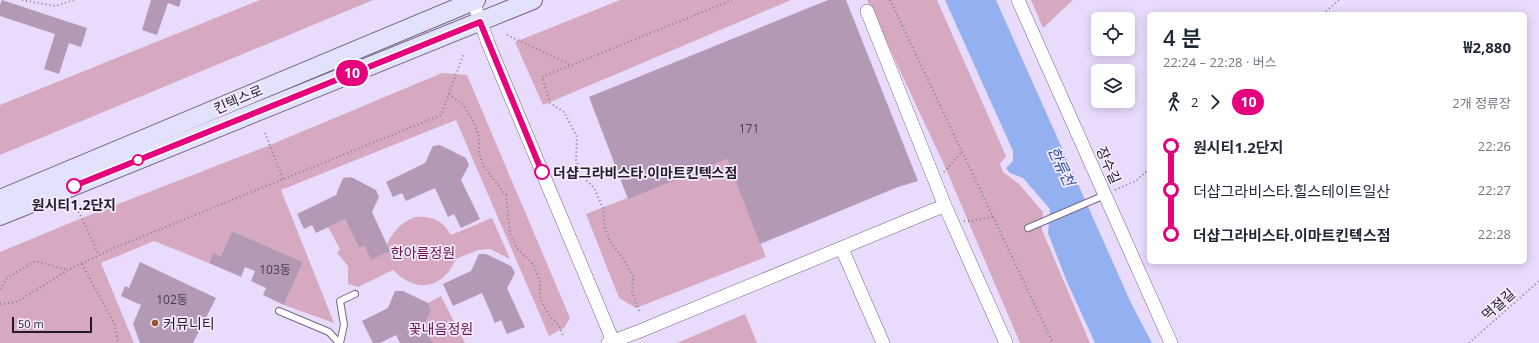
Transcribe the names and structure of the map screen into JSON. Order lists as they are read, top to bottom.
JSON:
{
  "streets": {
    "main road": ["킨텍스로"],
    "street": ["장수길"],
    "path": ["멱절길"]
  },
  "water": ["한류천"],
  "parks": ["한아름정원", "꽃내음정원"],
  "places": ["더샵그라비스타.이마트킨텍스점", "원시티1.2단지", "커뮤니티"],
  "lines": ["bus line 10"],
  "house_numbers": ["171", "103동", "102동"],
  "scale_bar": "50 m",
  "page": {
    "on_map": "10",
    "heading": ["4 분", "22:24 – 22:28 · 버스", "₩2,880"],
    "legs": ["2", "10", "2개 정류장"],
    "list": [
      {
        "name": "원시티1.2단지",
        "value": "22:26"
      },
      {
        "name": "더샵그라비스타.힐스테이트일산",
        "value": "22:27"
      },
      {
        "name": "더샵그라비스타.이마트킨텍스점",
        "value": "22:28"
      }
    ],
    "scale": "50 m"
  }
}
